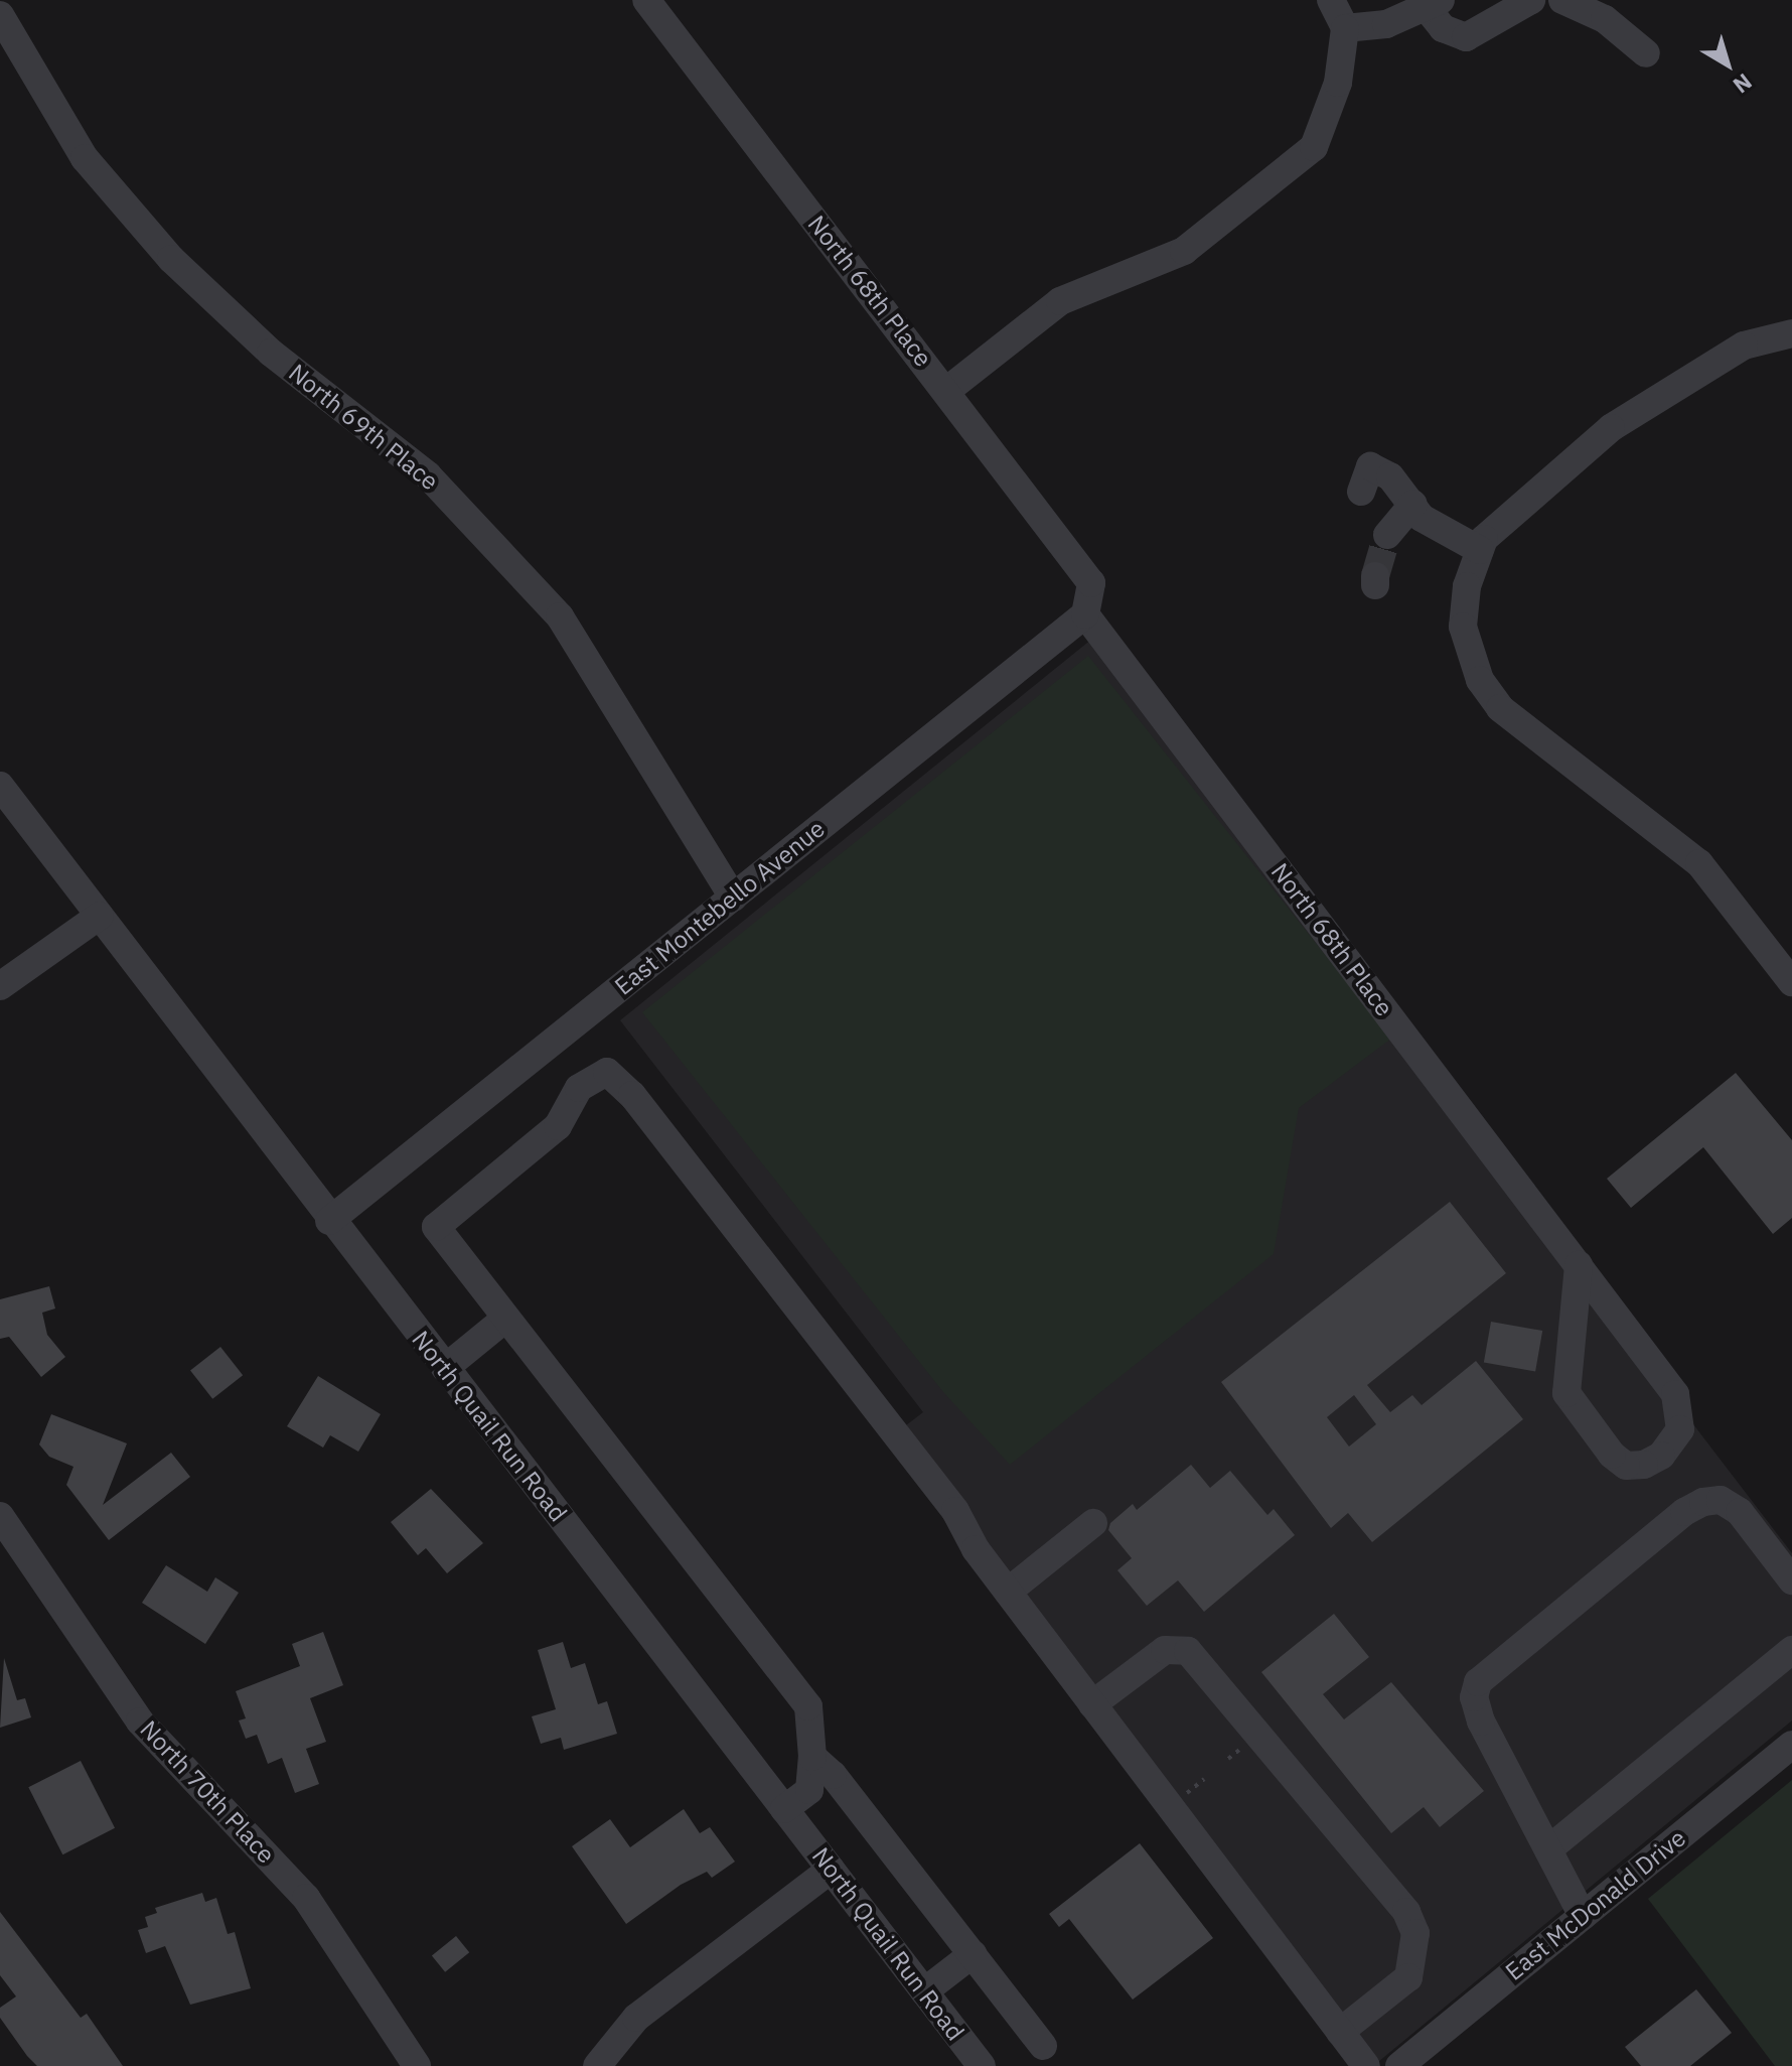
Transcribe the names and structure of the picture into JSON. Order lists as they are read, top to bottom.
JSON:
{
  "streets": {
    "street": [
      "North 68th Place",
      "North 69th Place",
      "East Montebello Avenue",
      "North Quail Run Road",
      "North 70th Place",
      "East McDonald Drive"
    ]
  },
  "crossings": [
    ["North 68th Place", "East Montebello Avenue"],
    ["North 69th Place", "East Montebello Avenue"],
    ["East Montebello Avenue", "North Quail Run Road"]
  ],
  "north": "bottom right"
}
